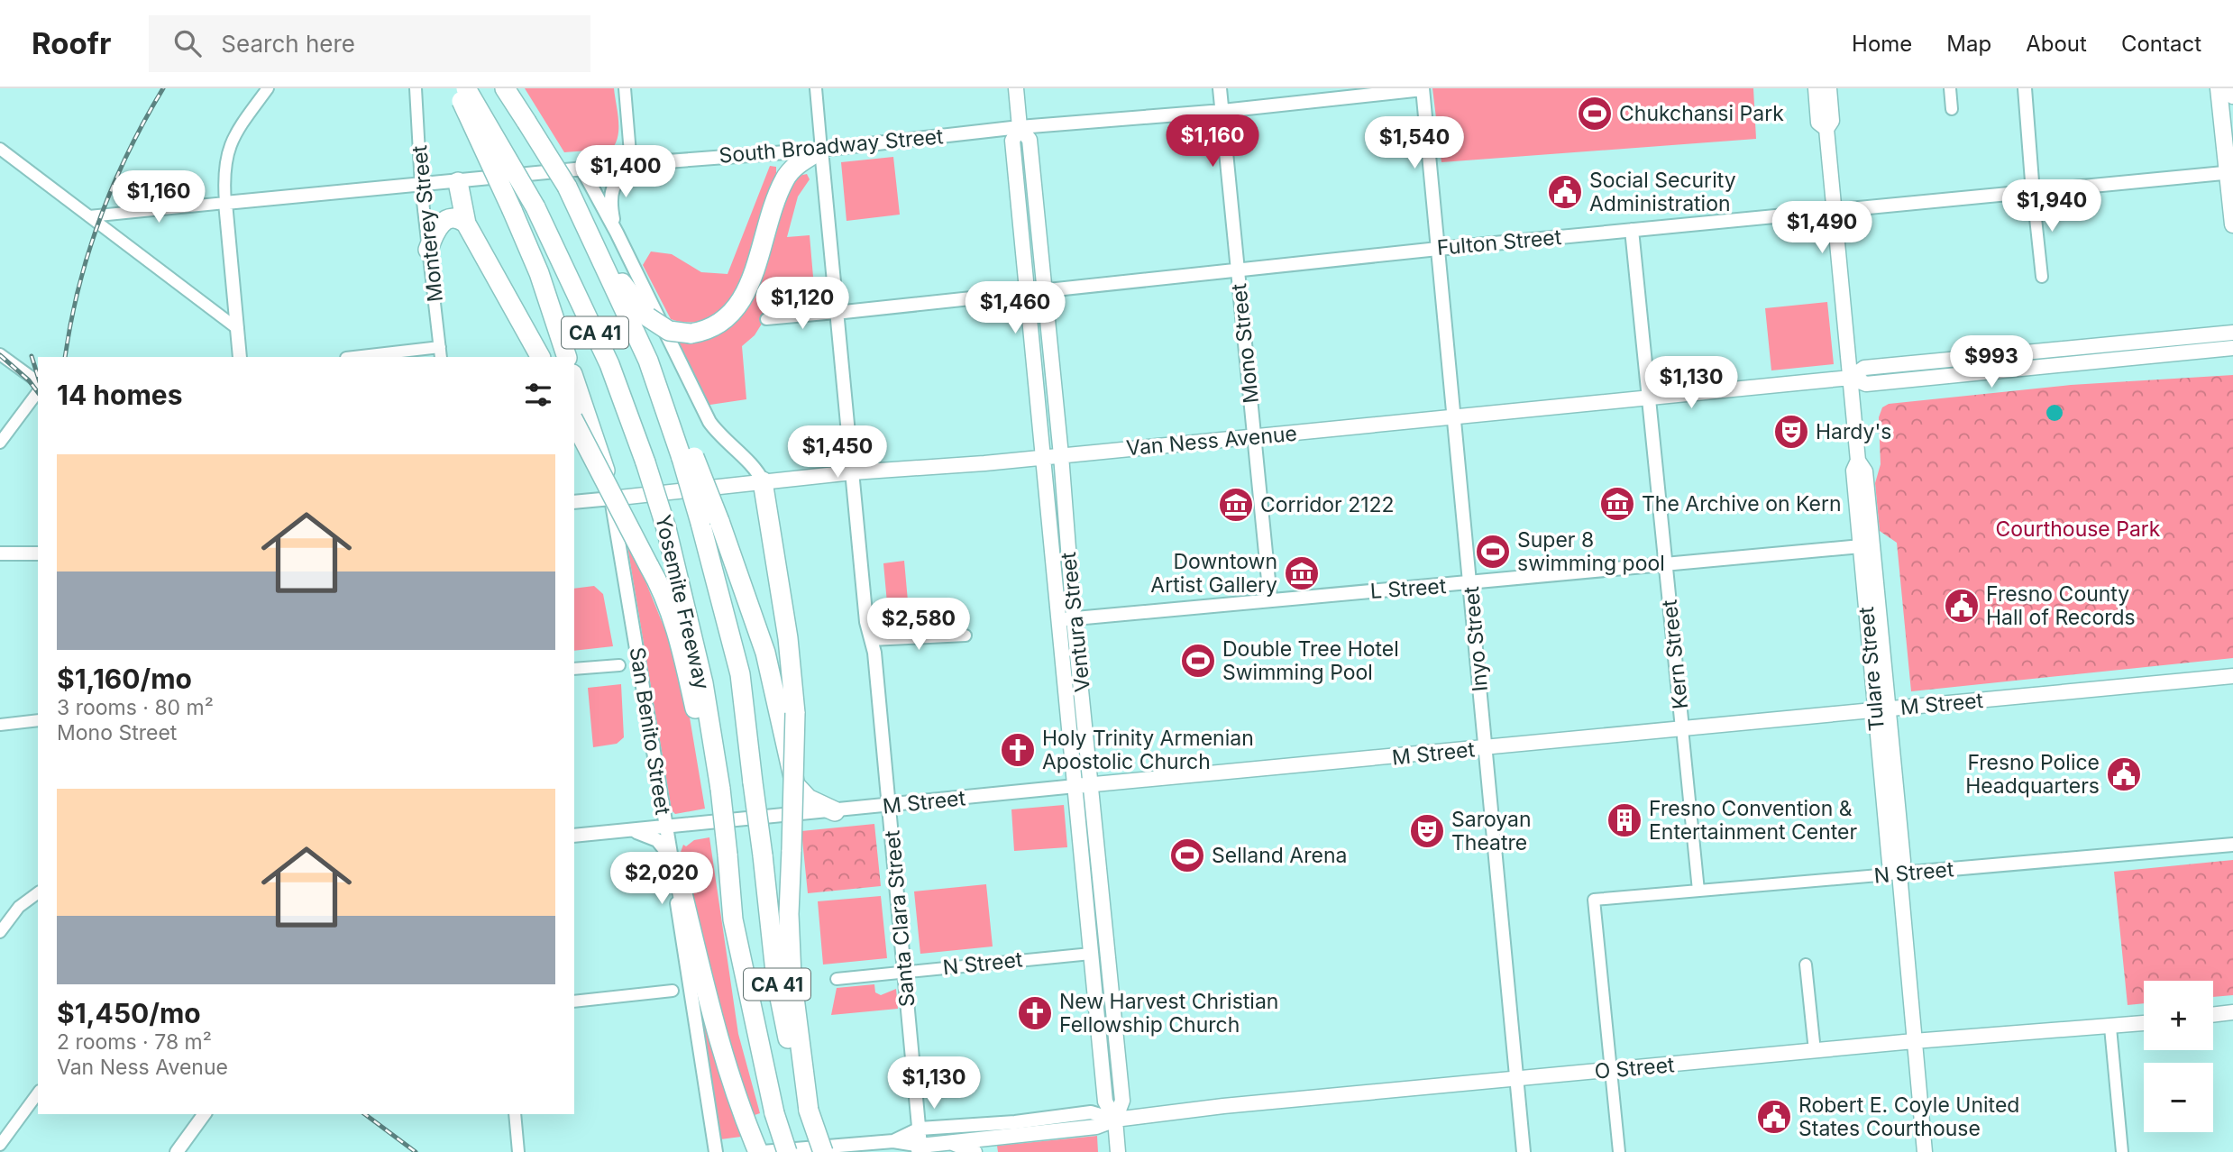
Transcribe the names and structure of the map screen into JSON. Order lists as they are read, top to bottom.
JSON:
{
  "streets": {
    "highway": ["CA 41", "Yosemite Freeway"],
    "main road": [
      "Van Ness Avenue",
      "Ventura Street",
      "Tulare Street",
      "M Street",
      "O Street"
    ],
    "street": [
      "South Broadway Street",
      "Monterey Street",
      "Fulton Street",
      "Mono Street",
      "L Street",
      "Inyo Street",
      "Kern Street",
      "San Benito Street",
      "N Street",
      "Santa Clara Street"
    ]
  },
  "crossings": [
    ["South Broadway Street", "Monterey Street"],
    ["South Broadway Street", "Mono Street"],
    ["South Broadway Street", "Ventura Street"],
    ["South Broadway Street", "Inyo Street"],
    ["South Broadway Street", "Santa Clara Street"],
    ["Fulton Street", "Mono Street"],
    ["Fulton Street", "Ventura Street"],
    ["Fulton Street", "Inyo Street"],
    ["Fulton Street", "Kern Street"],
    ["Fulton Street", "Tulare Street"],
    ["Fulton Street", "Santa Clara Street"],
    ["CA 41", "Yosemite Freeway"],
    ["Mono Street", "Van Ness Avenue"],
    ["Mono Street", "L Street"],
    ["Van Ness Avenue", "Ventura Street"],
    ["Van Ness Avenue", "Inyo Street"],
    ["Van Ness Avenue", "Kern Street"],
    ["Van Ness Avenue", "Tulare Street"],
    ["Van Ness Avenue", "San Benito Street"],
    ["Van Ness Avenue", "Santa Clara Street"],
    ["L Street", "Ventura Street"],
    ["L Street", "Inyo Street"],
    ["L Street", "Kern Street"],
    ["L Street", "Tulare Street"],
    ["Ventura Street", "M Street"],
    ["Ventura Street", "N Street"],
    ["Ventura Street", "O Street"],
    ["Inyo Street", "M Street"],
    ["Inyo Street", "O Street"],
    ["Kern Street", "M Street"],
    ["Kern Street", "N Street"],
    ["Tulare Street", "M Street"],
    ["Tulare Street", "N Street"],
    ["Tulare Street", "O Street"],
    ["M Street", "San Benito Street"],
    ["M Street", "Santa Clara Street"],
    ["N Street", "Santa Clara Street"],
    ["N Street", "O Street"],
    ["Santa Clara Street", "O Street"]
  ],
  "parks": ["Courthouse Park"],
  "places": {
    "sports": [
      "Chukchansi Park",
      "Super 8 swimming pool",
      "Double Tree Hotel Swimming Pool",
      "Selland Arena"
    ],
    "public building": [
      "Social Security Administration",
      "Fresno County Hall of Records",
      "Fresno Police Headquarters",
      "Robert E. Coyle United States Courthouse"
    ],
    "theatre": ["Hardy's", "Saroyan Theatre"],
    "museum": ["The Archive on Kern", "Corridor 2122", "Downtown Artist Gallery"],
    "church": ["Holy Trinity Armenian Apostolic Church", "New Harvest Christian Fellowship Church"],
    "building": ["Fresno Convention & Entertainment Center"]
  },
  "page": {
    "header": "Roofr",
    "search": "Search here",
    "nav": [
      "Home",
      "Map",
      "About",
      "Contact"
    ],
    "price": [
      "$1,160",
      "$1,540",
      "$1,400",
      "$1,160",
      "$1,940",
      "$1,490",
      "$1,120",
      "$1,460",
      "$993",
      "$1,130",
      "$1,450",
      "$2,580",
      "$2,020",
      "$1,130"
    ],
    "heading": "14 homes",
    "list": [
      {
        "name": "$1,160/mo",
        "note": "3 rooms · 80 m² · Mono Street"
      },
      {
        "name": "$1,450/mo",
        "note": "2 rooms · 78 m² · Van Ness Avenue"
      }
    ],
    "map_buttons": ["+", "−"]
  }
}
